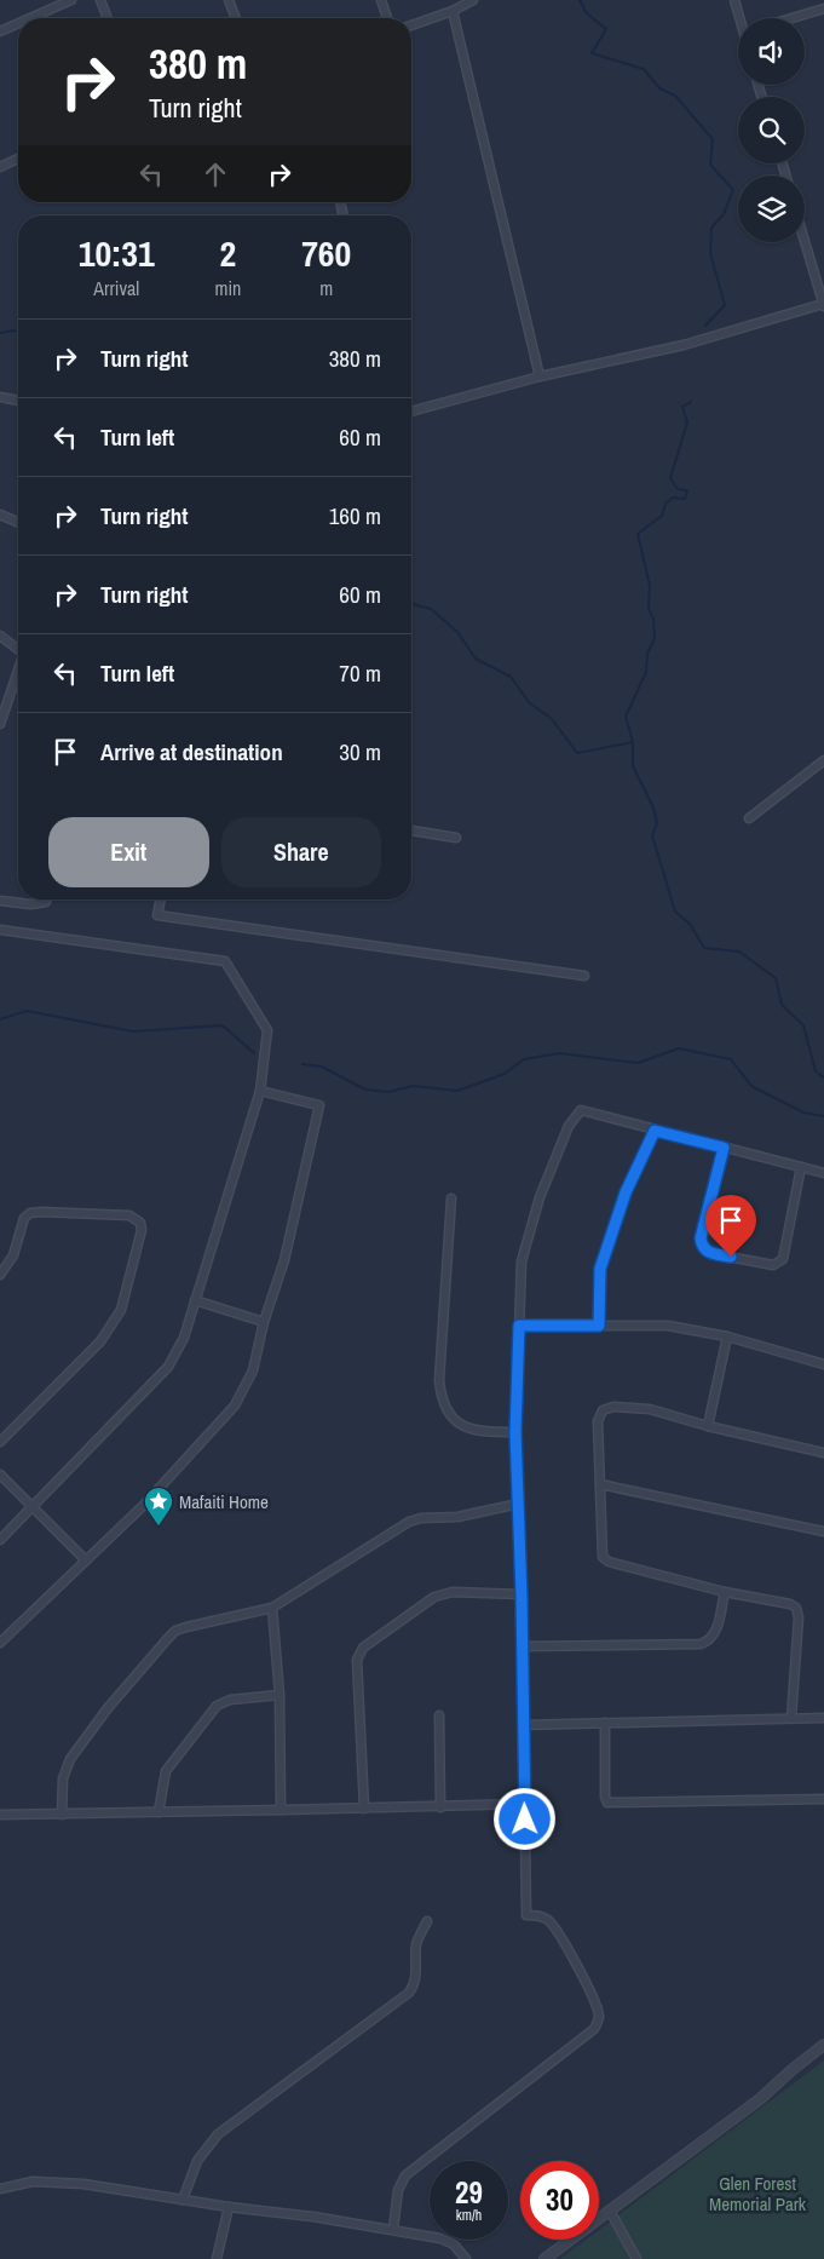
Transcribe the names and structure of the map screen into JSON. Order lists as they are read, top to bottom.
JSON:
{
  "parks": ["Glen Forest Memorial Park"],
  "places": {
    "place": ["Mafaiti Home"]
  },
  "page": {
    "turn": ["380 m", "Turn right"],
    "eta": [
      "10:31",
      "Arrival",
      "2",
      "min",
      "760",
      "m"
    ],
    "list": [
      {
        "name": "Turn right",
        "value": "380 m"
      },
      {
        "name": "Turn left",
        "value": "60 m"
      },
      {
        "name": "Turn right",
        "value": "160 m"
      },
      {
        "name": "Turn right",
        "value": "60 m"
      },
      {
        "name": "Turn left",
        "value": "70 m"
      },
      {
        "name": "Arrive at destination",
        "value": "30 m"
      }
    ],
    "buttons": ["Exit", "Share"],
    "speed": "29 km/h",
    "limit": "30"
  }
}
